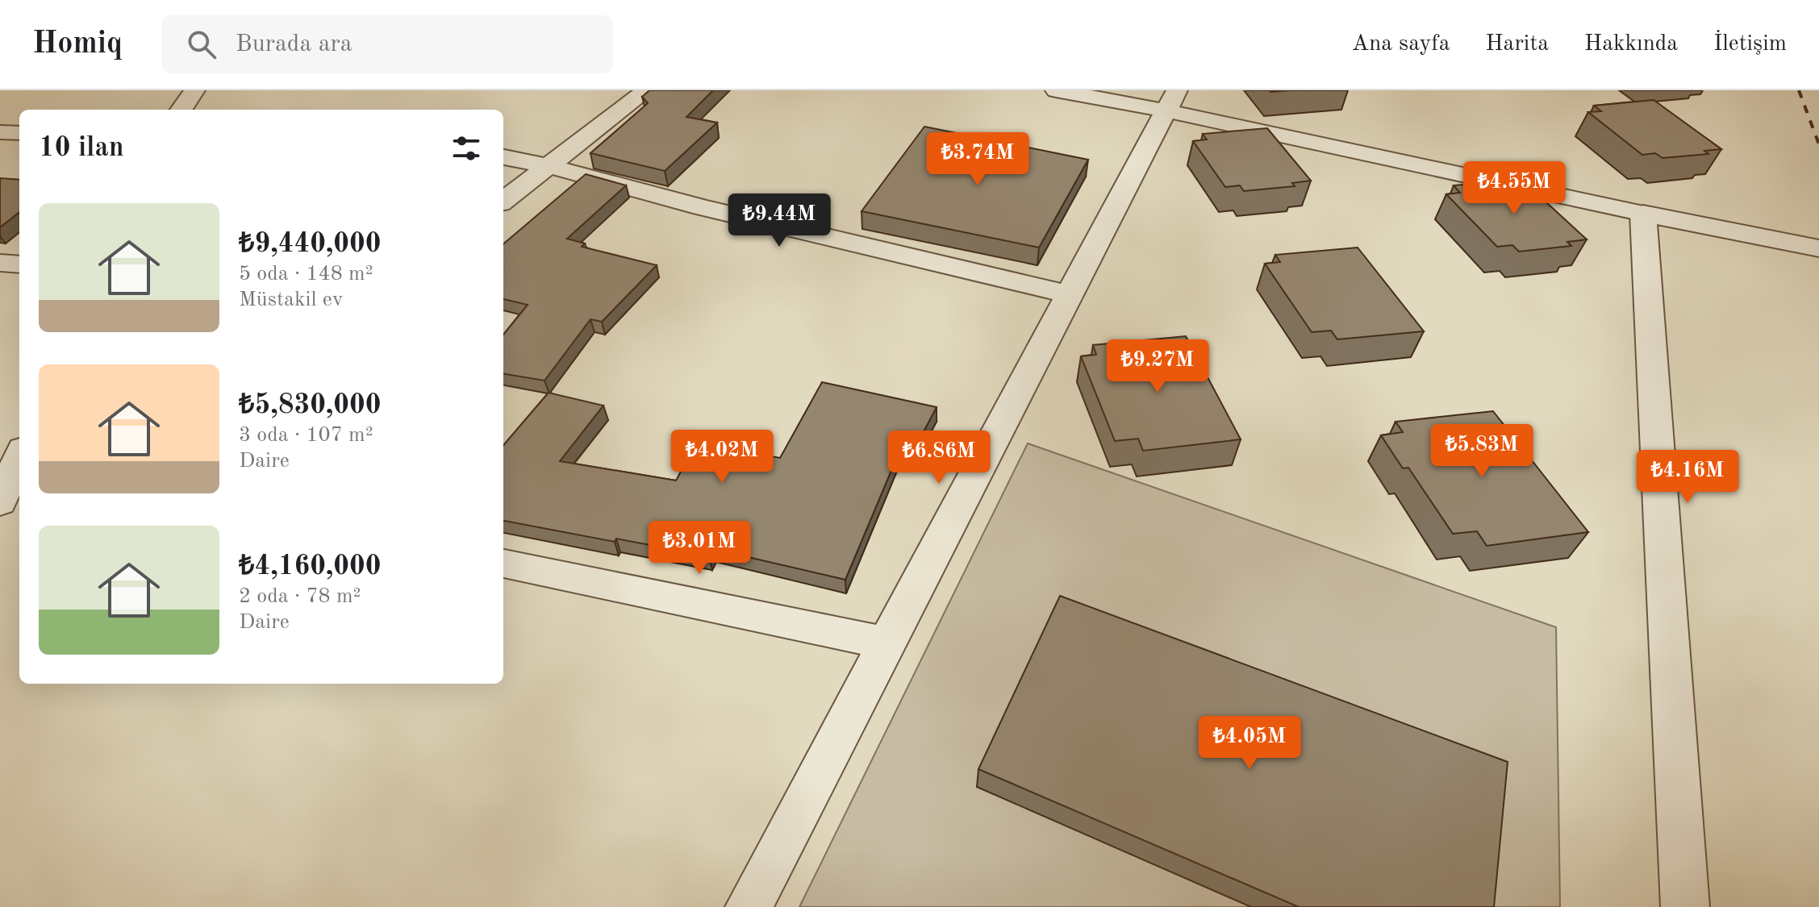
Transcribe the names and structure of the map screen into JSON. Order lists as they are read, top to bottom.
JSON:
{
  "page": {
    "header": "Homiq",
    "search": "Burada ara",
    "nav": [
      "Ana sayfa",
      "Harita",
      "Hakkında",
      "İletişim"
    ],
    "heading": "10 ilan",
    "price": [
      "₺3.74M",
      "₺4.55M",
      "₺9.44M",
      "₺9.27M",
      "₺5.83M",
      "₺4.02M",
      "₺6.86M",
      "₺4.16M",
      "₺3.01M",
      "₺4.05M"
    ],
    "list": [
      {
        "name": "₺9,440,000",
        "note": "5 oda · 148 m² · Müstakil ev"
      },
      {
        "name": "₺5,830,000",
        "note": "3 oda · 107 m² · Daire"
      },
      {
        "name": "₺4,160,000",
        "note": "2 oda · 78 m² · Daire"
      }
    ]
  }
}
